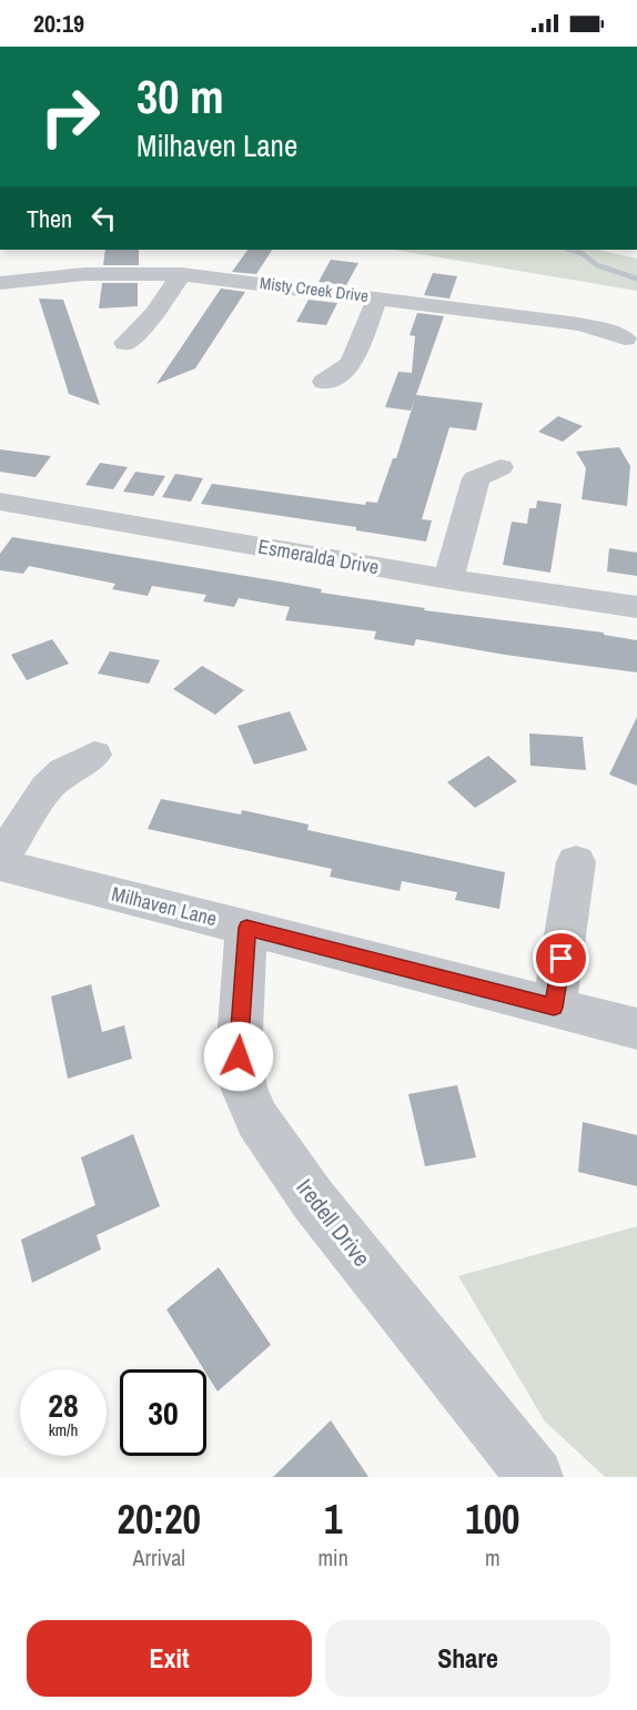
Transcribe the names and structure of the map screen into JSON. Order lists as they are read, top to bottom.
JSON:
{
  "streets": {
    "street": [
      "Misty Creek Drive",
      "Esmeralda Drive",
      "Milhaven Lane",
      "Iredell Drive"
    ]
  },
  "crossings": [
    ["Milhaven Lane", "Iredell Drive"]
  ],
  "page": {
    "status": "20:19",
    "turn": ["30 m", "Milhaven Lane"],
    "then": "Then",
    "speed": "28 km/h",
    "limit": "30",
    "eta": [
      "20:20",
      "Arrival",
      "1",
      "min",
      "100",
      "m"
    ],
    "buttons": ["Exit", "Share"]
  }
}
